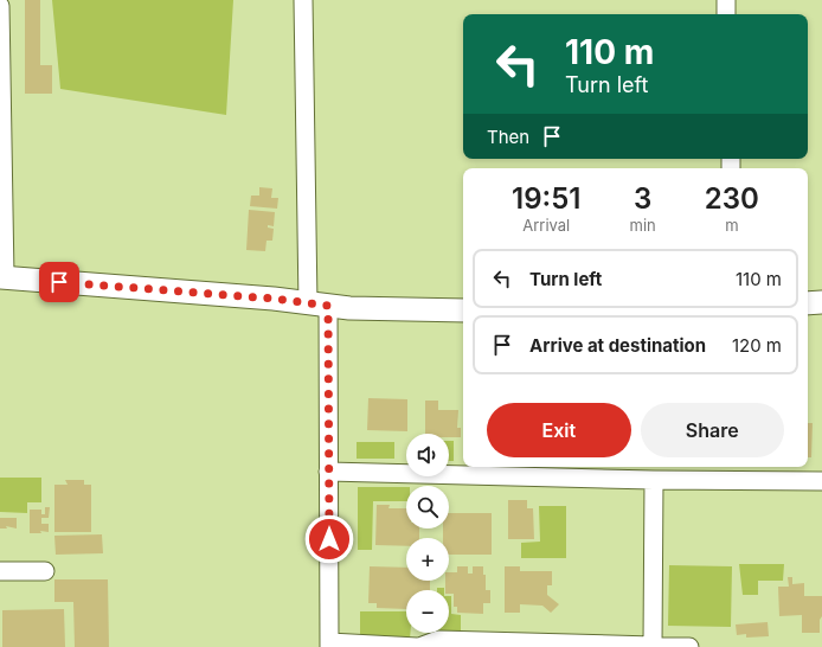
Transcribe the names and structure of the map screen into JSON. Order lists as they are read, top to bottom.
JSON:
{
  "page": {
    "turn": ["110 m", "Turn left"],
    "then": "Then",
    "eta": [
      "19:51",
      "Arrival",
      "3",
      "min",
      "230",
      "m"
    ],
    "list": [
      {
        "name": "Turn left",
        "value": "110 m"
      },
      {
        "name": "Arrive at destination",
        "value": "120 m"
      }
    ],
    "buttons": ["Exit", "Share"],
    "map_buttons": ["+", "−"]
  }
}
